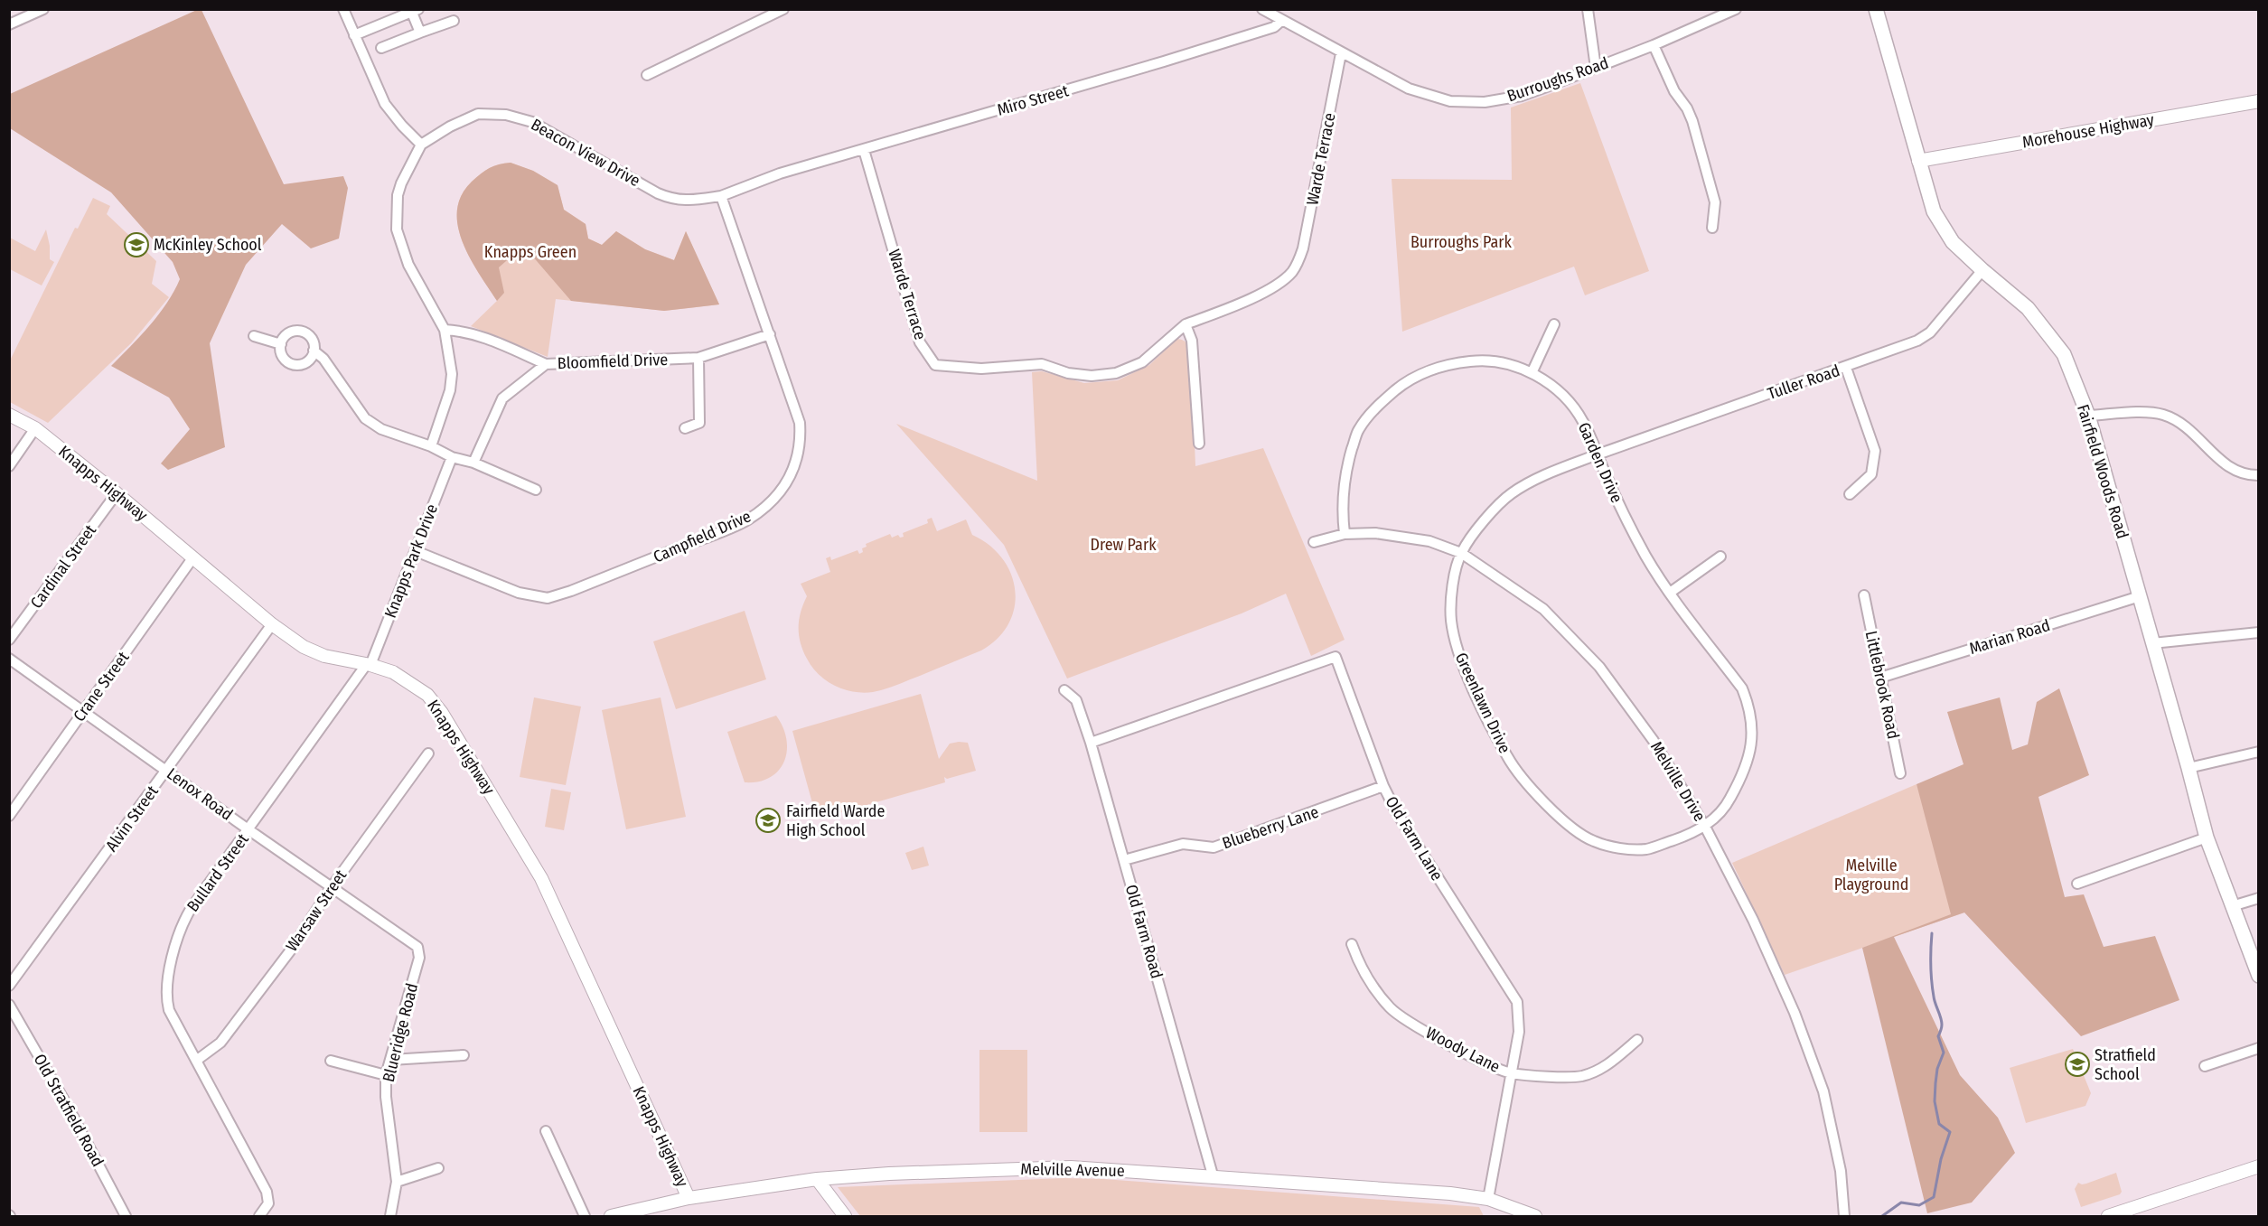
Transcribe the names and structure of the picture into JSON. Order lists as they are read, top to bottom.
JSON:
{
  "streets": {
    "main road": ["Fairfield Woods Road"],
    "street": [
      "Burroughs Road",
      "Miro Street",
      "Morehouse Highway",
      "Beacon View Drive",
      "Warde Terrace",
      "Bloomfield Drive",
      "Tuller Road",
      "Garden Drive",
      "Knapps Highway",
      "Campfield Drive",
      "Knapps Park Drive",
      "Cardinal Street",
      "Marian Road",
      "Littlebrook Road",
      "Crane Street",
      "Greenlawn Drive",
      "Melville Drive",
      "Lenox Road",
      "Alvin Street",
      "Blueberry Lane",
      "Old Farm Lane",
      "Bullard Street",
      "Warsaw Street",
      "Old Farm Road",
      "Blueridge Road",
      "Woody Lane",
      "Old Stratfield Road",
      "Melville Avenue"
    ]
  },
  "crossings": [
    ["Burroughs Road", "Miro Street"],
    ["Burroughs Road", "Warde Terrace"],
    ["Miro Street", "Beacon View Drive"],
    ["Miro Street", "Warde Terrace"],
    ["Morehouse Highway", "Fairfield Woods Road"],
    ["Beacon View Drive", "Campfield Drive"],
    ["Bloomfield Drive", "Campfield Drive"],
    ["Tuller Road", "Garden Drive"],
    ["Tuller Road", "Fairfield Woods Road"],
    ["Tuller Road", "Greenlawn Drive"],
    ["Garden Drive", "Greenlawn Drive"],
    ["Garden Drive", "Melville Drive"],
    ["Fairfield Woods Road", "Marian Road"],
    ["Knapps Highway", "Knapps Park Drive"],
    ["Knapps Highway", "Cardinal Street"],
    ["Knapps Highway", "Crane Street"],
    ["Knapps Highway", "Alvin Street"],
    ["Knapps Highway", "Bullard Street"],
    ["Knapps Highway", "Melville Avenue"],
    ["Campfield Drive", "Knapps Park Drive"],
    ["Knapps Park Drive", "Bullard Street"],
    ["Marian Road", "Littlebrook Road"],
    ["Crane Street", "Lenox Road"],
    ["Greenlawn Drive", "Melville Drive"],
    ["Lenox Road", "Alvin Street"],
    ["Lenox Road", "Bullard Street"],
    ["Lenox Road", "Warsaw Street"],
    ["Lenox Road", "Blueridge Road"],
    ["Blueberry Lane", "Old Farm Lane"],
    ["Blueberry Lane", "Old Farm Road"],
    ["Old Farm Lane", "Old Farm Road"],
    ["Old Farm Lane", "Woody Lane"],
    ["Old Farm Lane", "Melville Avenue"],
    ["Bullard Street", "Warsaw Street"],
    ["Old Farm Road", "Melville Avenue"]
  ],
  "parks": [
    "Burroughs Park",
    "Knapps Green",
    "Drew Park",
    "Melville Playground"
  ],
  "places": {
    "school or university": ["McKinley School", "Fairfield Warde High School", "Stratfield School"]
  }
}
